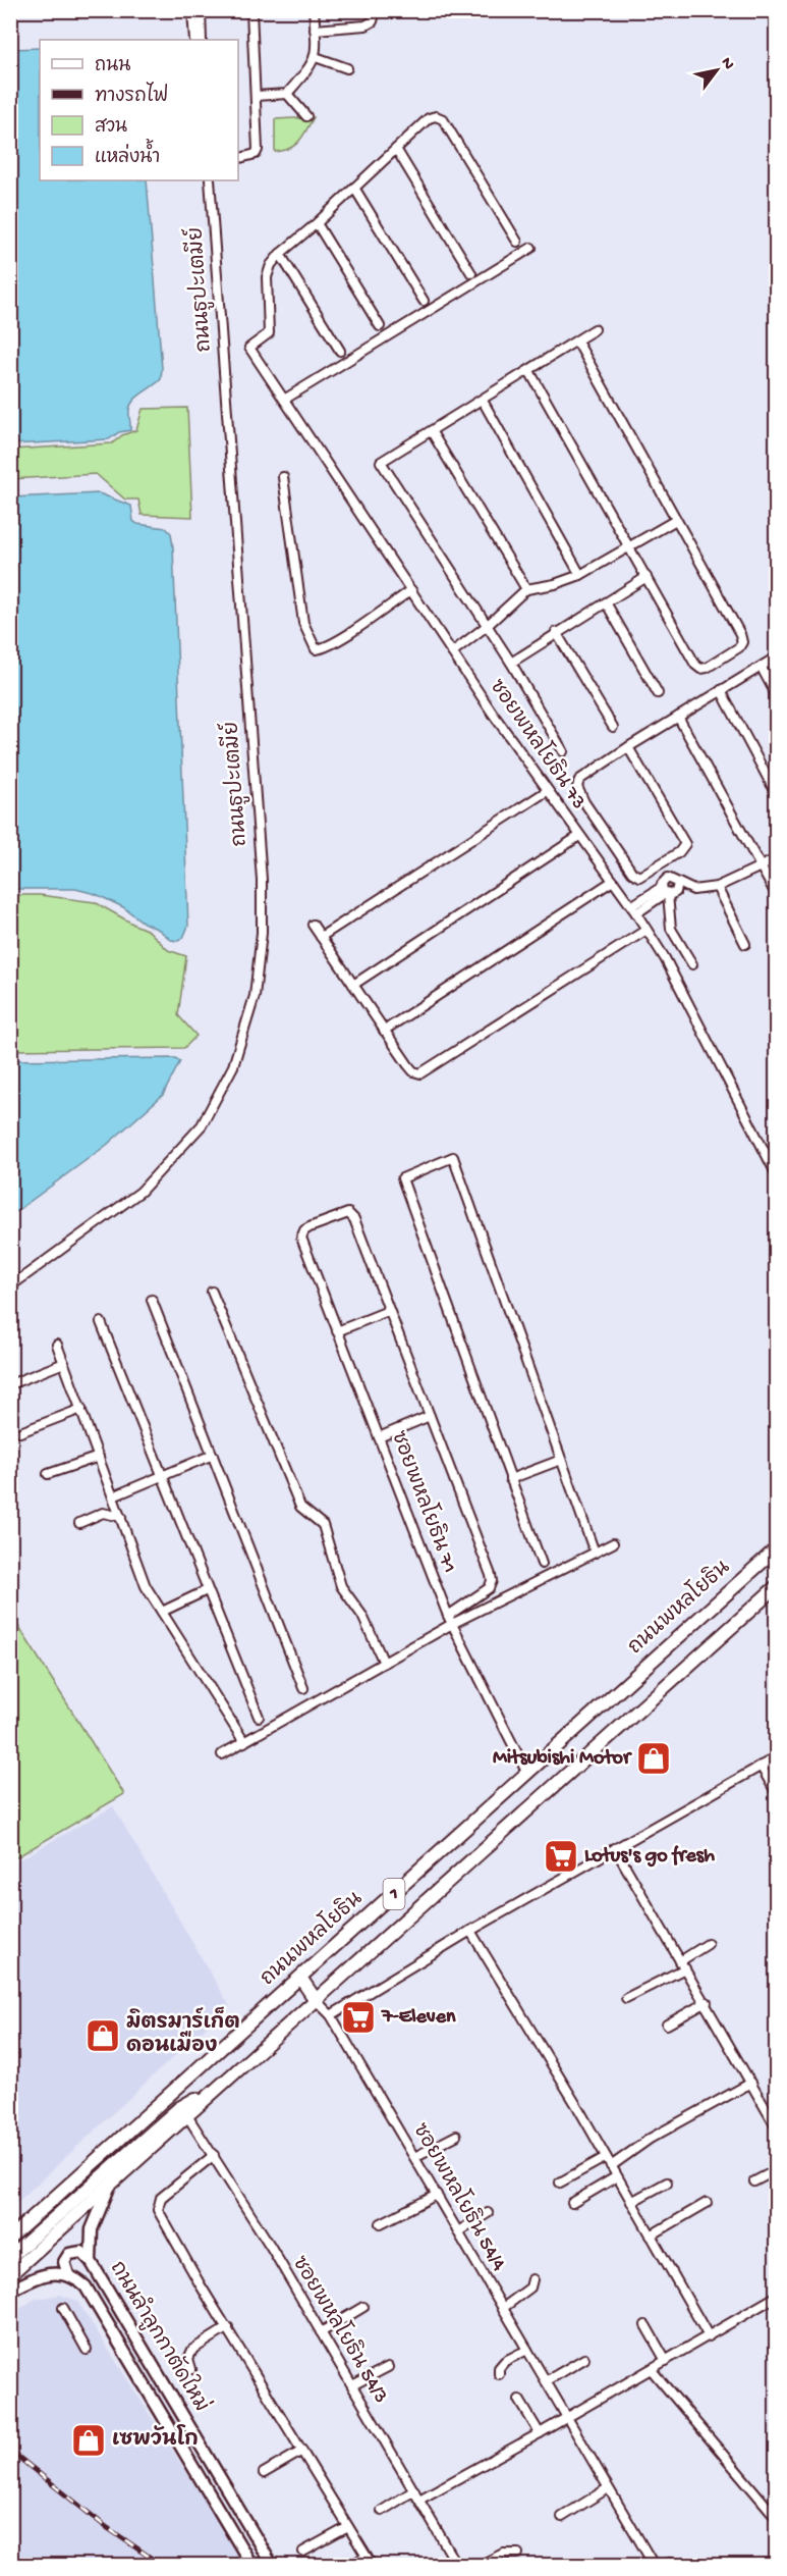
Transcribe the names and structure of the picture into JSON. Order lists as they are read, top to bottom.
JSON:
{
  "streets": {
    "main road": ["ถนนพหลโยธิน", "1", "ถนนลำลูกกาตัดใหม่"],
    "street": [
      "ถนนธูปะเตมีย์",
      "ซอยพหลโยธิน 73",
      "ซอยพหลโยธิน 71",
      "ซอยพหลโยธิน 54/4",
      "ซอยพหลโยธิน 54/3"
    ]
  },
  "crossings": [
    ["ซอยพหลโยธิน 71", "ถนนพหลโยธิน"],
    ["1", "ซอยพหลโยธิน 54/4"],
    ["1", "ซอยพหลโยธิน 54/3"],
    ["1", "ถนนลำลูกกาตัดใหม่"]
  ],
  "places": {
    "shop": ["Mitsubishi Motor", "มิตรมาร์เก็ต ดอนเมือง", "เซพวันโก"],
    "supermarket": ["Lotus's go fresh", "7-Eleven"]
  },
  "legend": [
    "ถนน",
    "ทางรถไฟ",
    "สวน",
    "แหล่งน้ำ"
  ],
  "north": "top right"
}
